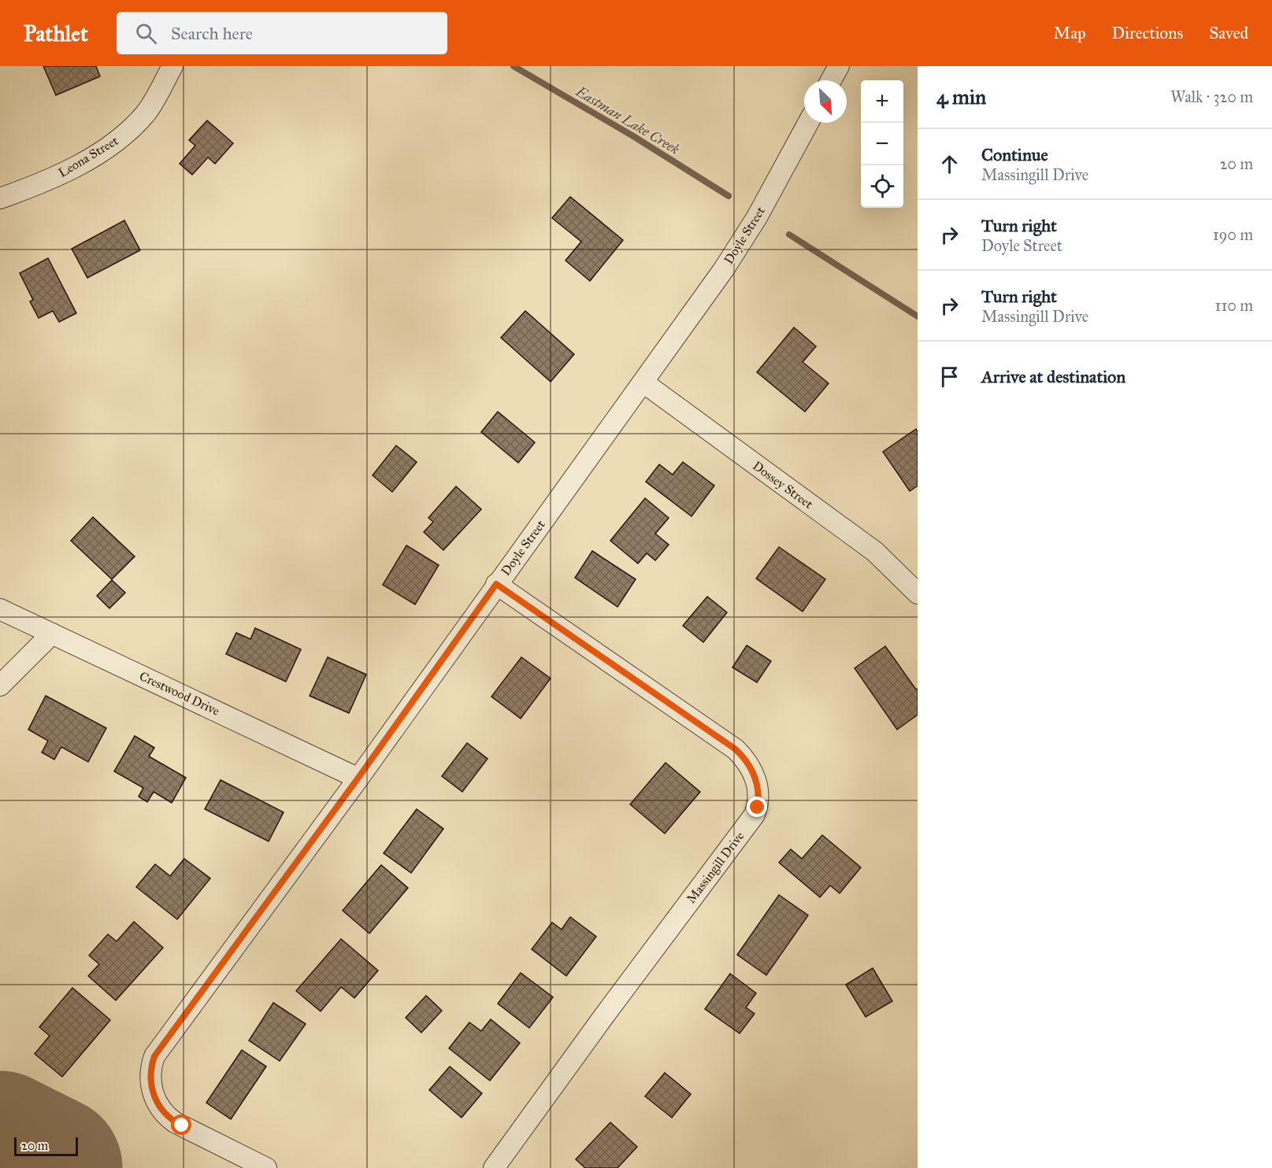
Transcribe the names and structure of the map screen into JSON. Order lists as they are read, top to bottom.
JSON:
{
  "streets": {
    "street": [
      "Leona Street",
      "Doyle Street",
      "Dossey Street",
      "Crestwood Drive",
      "Massingill Drive"
    ]
  },
  "crossings": [
    ["Doyle Street", "Dossey Street"],
    ["Doyle Street", "Crestwood Drive"],
    ["Doyle Street", "Massingill Drive"]
  ],
  "water": ["Eastman Lake Creek"],
  "scale_bar": "20 m",
  "north": "bottom right",
  "page": {
    "header": "Pathlet",
    "search": "Search here",
    "nav": ["Map", "Directions", "Saved"],
    "heading": ["4 min", "Walk · 320 m"],
    "map_buttons": ["+", "−"],
    "list": [
      ["Continue", "Massingill Drive", "20 m"],
      ["Turn right", "Doyle Street", "190 m"],
      ["Turn right", "Massingill Drive", "110 m"],
      "Arrive at destination"
    ],
    "scale": "20 m"
  }
}
